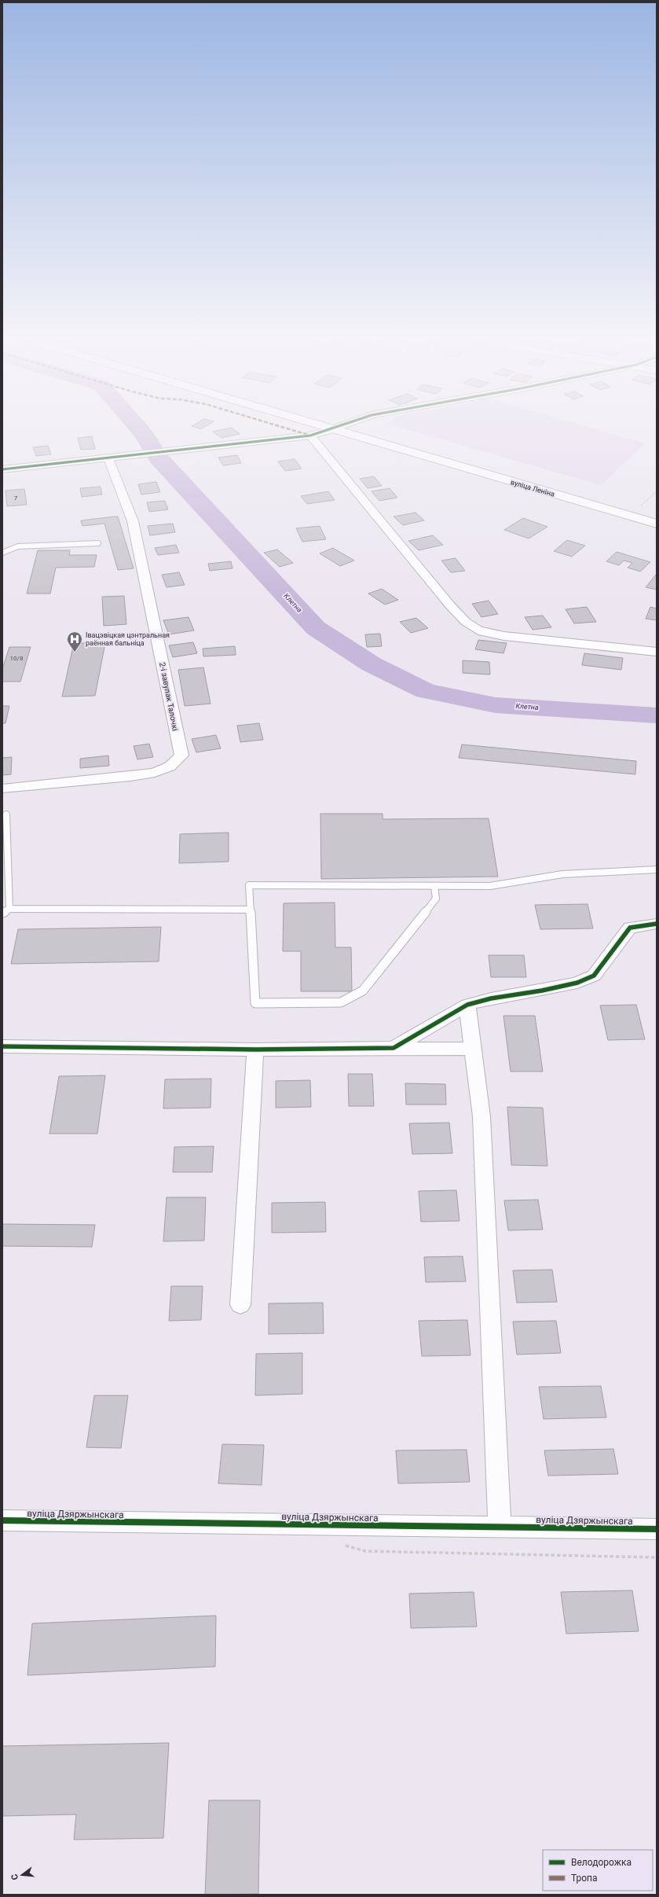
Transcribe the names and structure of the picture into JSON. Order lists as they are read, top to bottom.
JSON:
{
  "streets": {
    "main road": ["вуліца Леніна"],
    "street": ["2-і завулак Талочкі", "вуліца Дзяржынскага"]
  },
  "water": ["Клетна"],
  "places": {
    "hospital": ["Івацэвіцкая цэнтральная раённая бальніца"]
  },
  "house_numbers": ["7", "10/8"],
  "legend": ["Велодорожка", "Тропа"],
  "north": "left"
}
